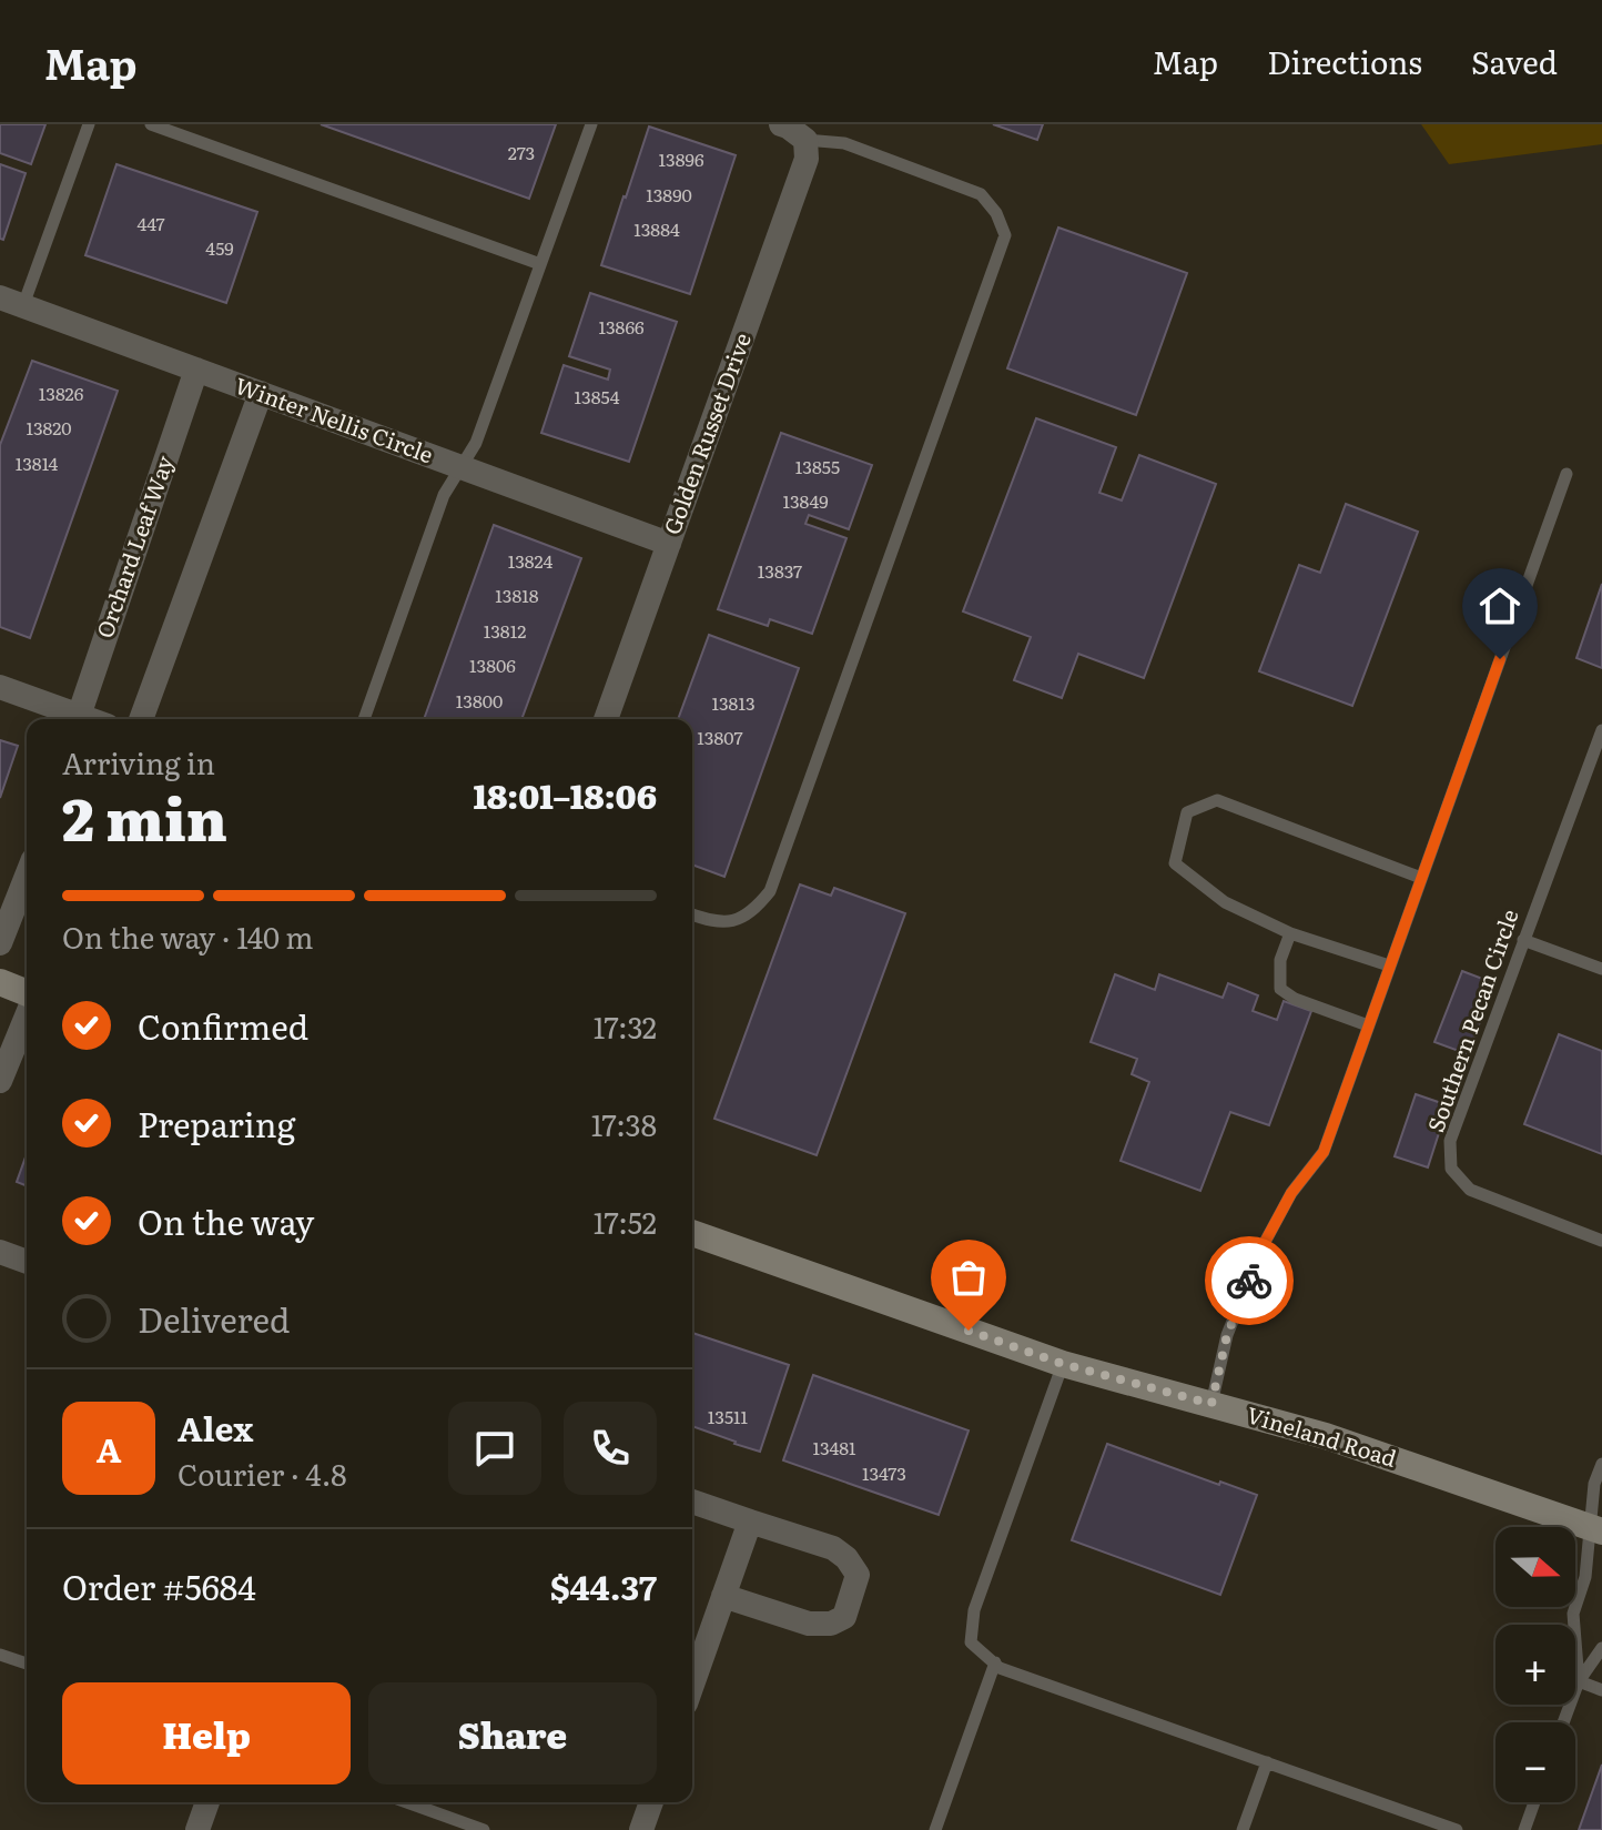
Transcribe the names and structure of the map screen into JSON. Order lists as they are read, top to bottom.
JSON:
{
  "streets": {
    "main road": ["Vineland Road"],
    "street": ["Winter Nellis Circle", "Golden Russet Drive", "Orchard Leaf Way"],
    "lane": ["Southern Pecan Circle"]
  },
  "crossings": [
    ["Winter Nellis Circle", "Golden Russet Drive"],
    ["Winter Nellis Circle", "Orchard Leaf Way"]
  ],
  "house_numbers": [
    "273",
    "13896",
    "13890",
    "447",
    "13884",
    "459",
    "13866",
    "13826",
    "13854",
    "13820",
    "13814",
    "13855",
    "13849",
    "13824",
    "13837",
    "13818",
    "13812",
    "13806",
    "13800",
    "13813",
    "13807",
    "13511",
    "13481",
    "13473"
  ],
  "north": "right",
  "page": {
    "header": "Map",
    "nav": ["Map", "Directions", "Saved"],
    "heading": ["2 min", "Arriving in", "18:01–18:06"],
    "panel": [
      "Alex",
      "Courier · 4.8",
      "Order #5684",
      "$44.37"
    ],
    "bar": "On the way · 140 m",
    "list": [
      ["Confirmed", "17:32"],
      ["Preparing", "17:38"],
      ["On the way", "17:52"],
      "Delivered"
    ],
    "round": "A",
    "map_buttons": ["+", "−"],
    "buttons": ["Help", "Share"]
  }
}
